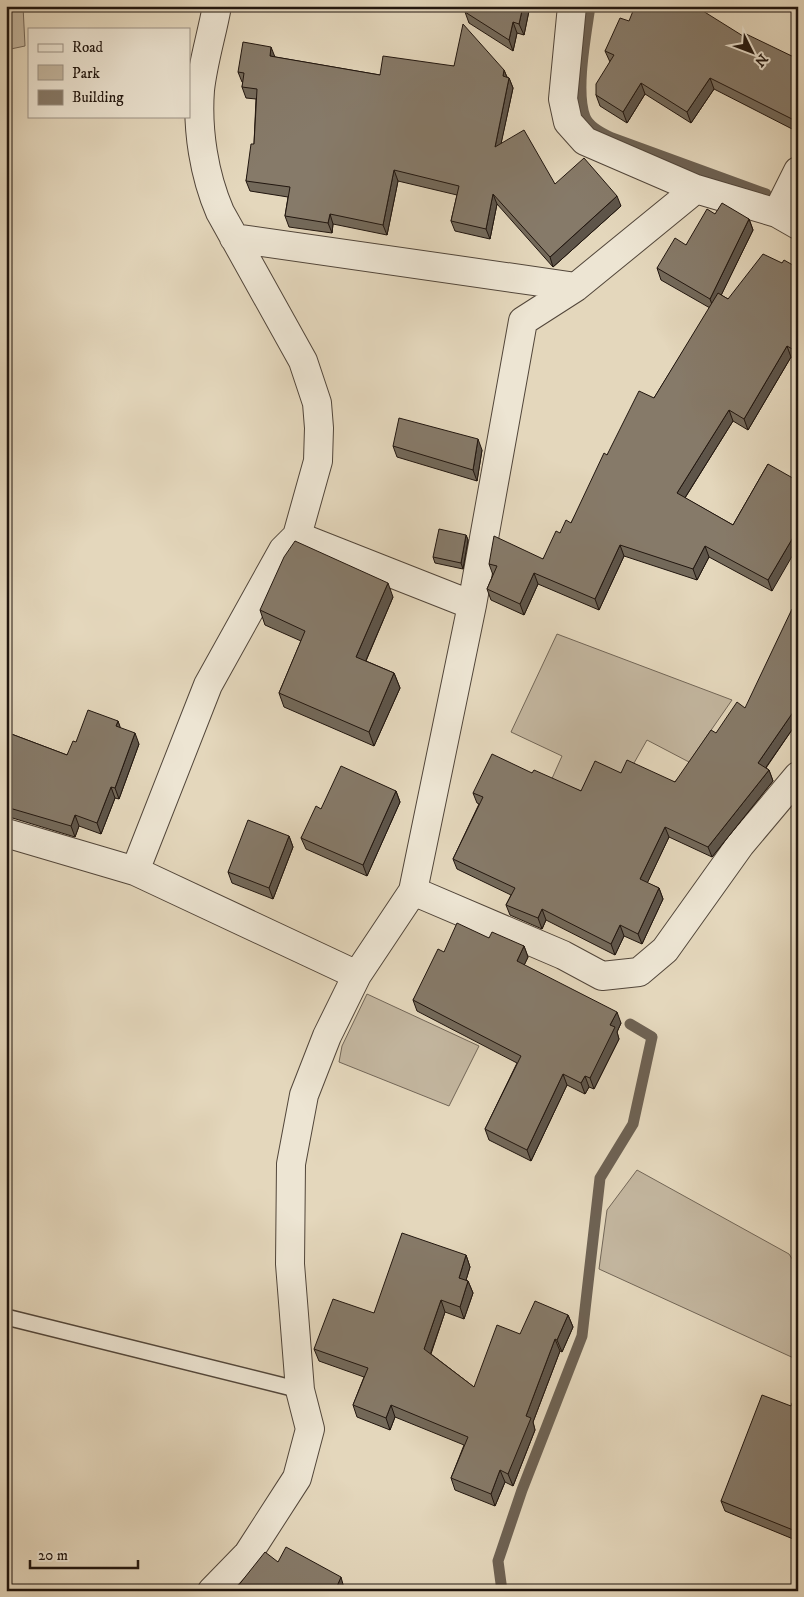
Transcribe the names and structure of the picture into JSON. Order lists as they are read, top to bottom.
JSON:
{
  "legend": ["Road", "Park", "Building"],
  "scale_bar": "20 m",
  "north": "bottom right"
}
